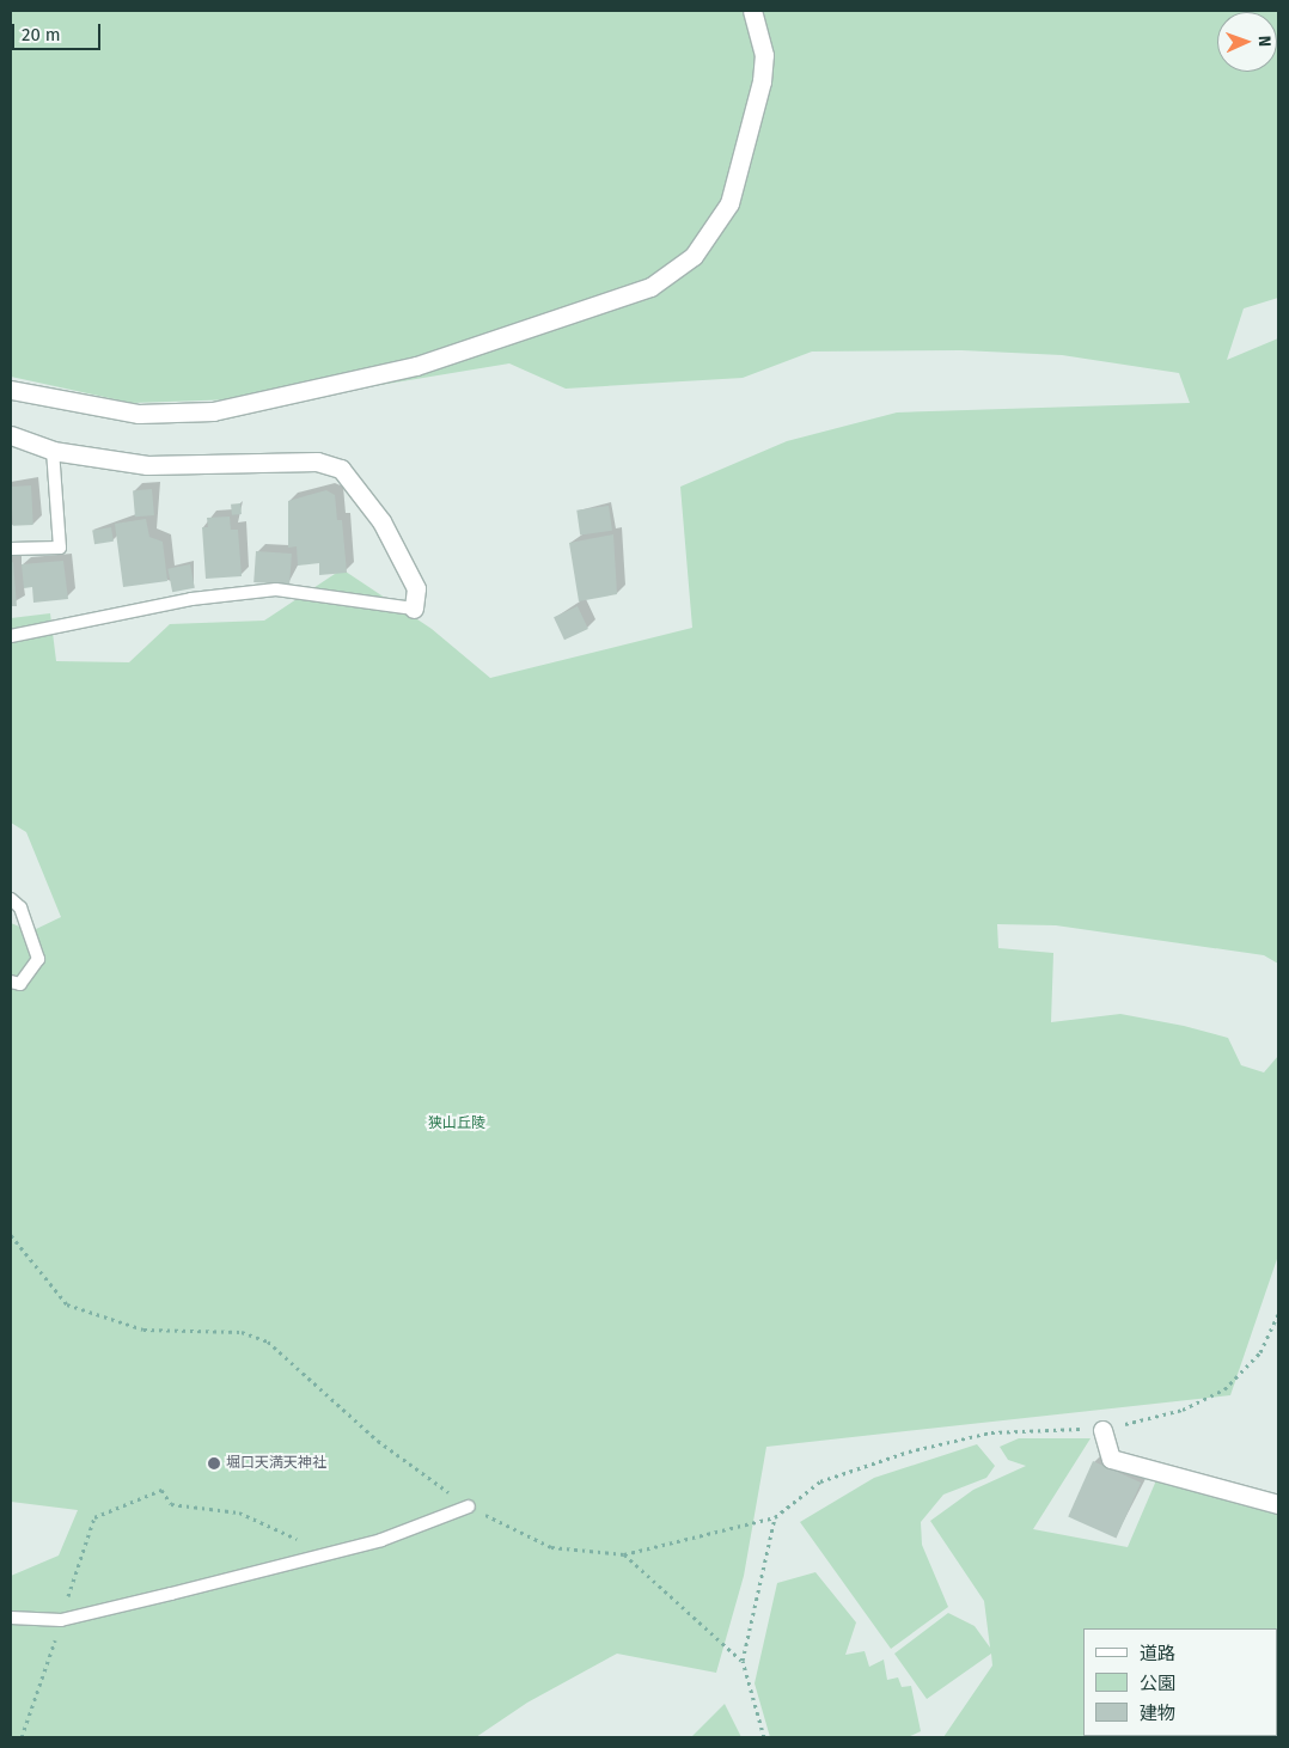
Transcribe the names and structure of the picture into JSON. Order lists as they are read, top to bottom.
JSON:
{
  "parks": ["狭山丘陵"],
  "places": ["堀口天満天神社"],
  "legend": ["道路", "公園", "建物"],
  "scale_bar": "20 m",
  "north": "right"
}
